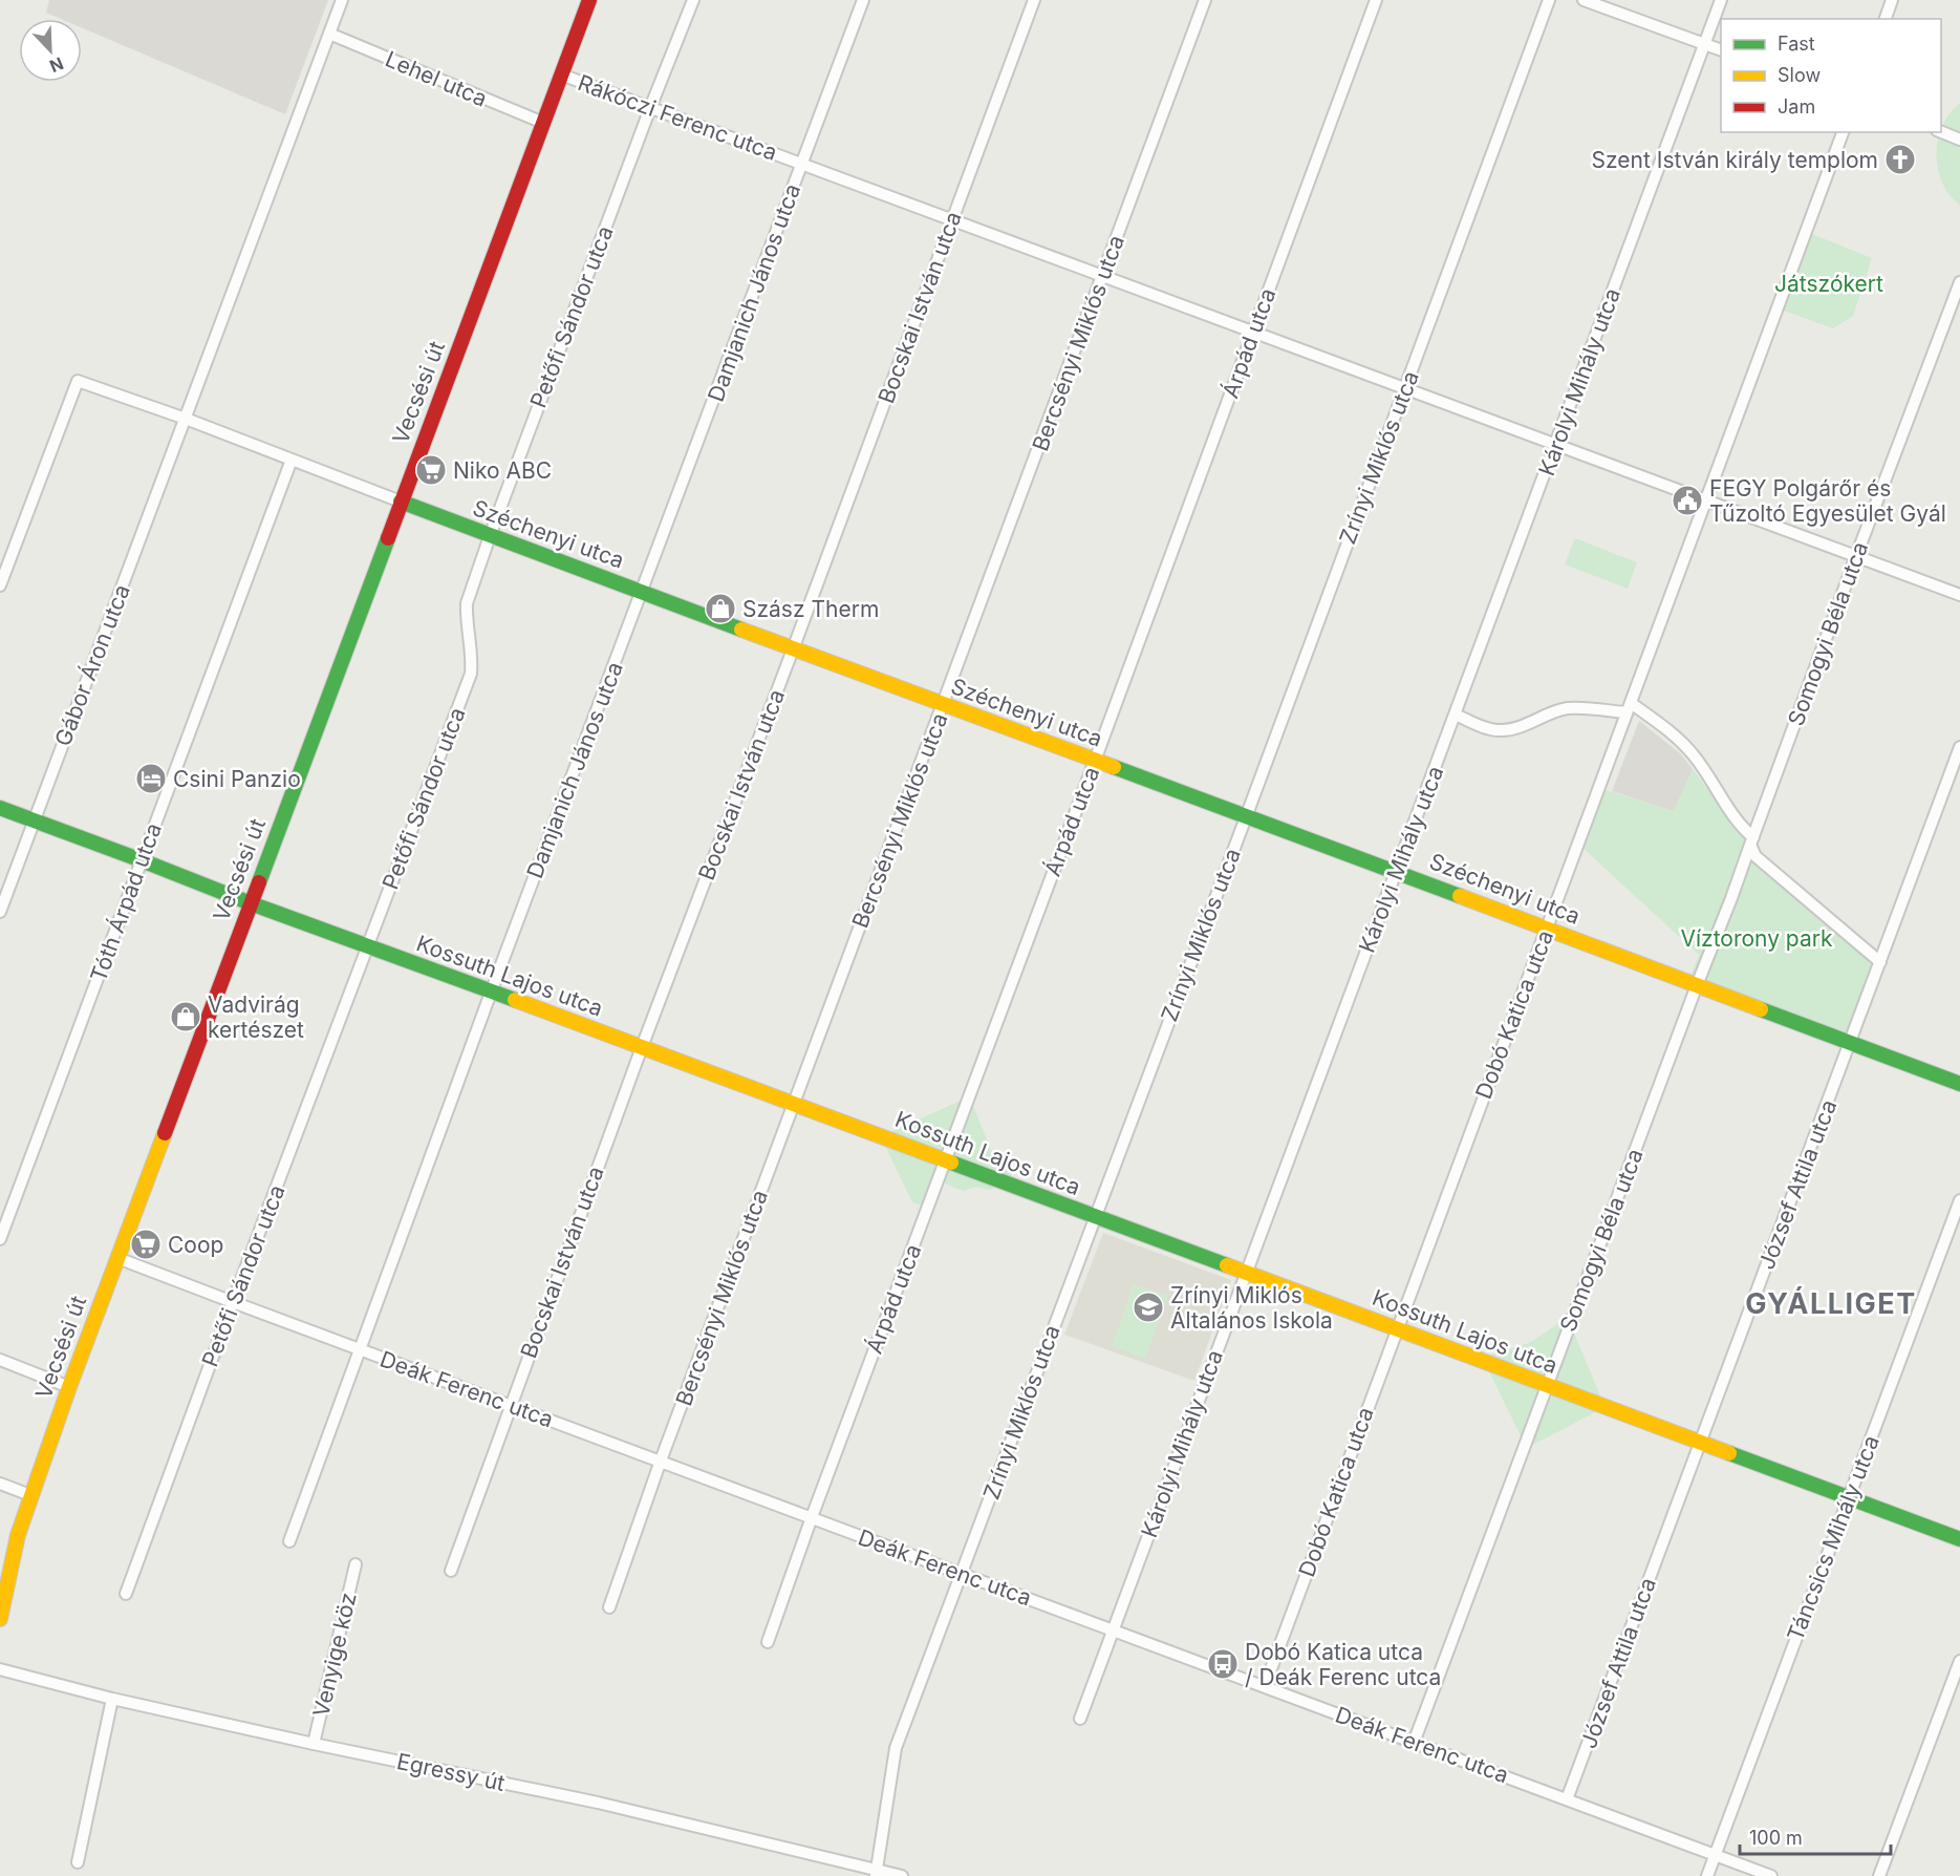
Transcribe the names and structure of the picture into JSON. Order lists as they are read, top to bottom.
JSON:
{
  "streets": {
    "street": [
      "Lehel utca",
      "Rákóczi Ferenc utca",
      "Damjanich János utca",
      "Bocskai István utca",
      "Petőfi Sándor utca",
      "Bercsényi Miklós utca",
      "Árpád utca",
      "Károlyi Mihály utca",
      "Vecsési út",
      "Zrínyi Miklós utca",
      "Széchenyi utca",
      "Somogyi Béla utca",
      "Gábor Áron utca",
      "Tóth Árpád utca",
      "Kossuth Lajos utca",
      "Dobó Katica utca",
      "József Attila utca",
      "Deák Ferenc utca",
      "Táncsics Mihály utca",
      "Venyige köz",
      "Egressy út"
    ]
  },
  "crossings": [
    ["Lehel utca", "Vecsési út"],
    ["Lehel utca", "Gábor Áron utca"],
    ["Rákóczi Ferenc utca", "Damjanich János utca"],
    ["Rákóczi Ferenc utca", "Bocskai István utca"],
    ["Rákóczi Ferenc utca", "Petőfi Sándor utca"],
    ["Rákóczi Ferenc utca", "Bercsényi Miklós utca"],
    ["Rákóczi Ferenc utca", "Árpád utca"],
    ["Rákóczi Ferenc utca", "Károlyi Mihály utca"],
    ["Rákóczi Ferenc utca", "Vecsési út"],
    ["Rákóczi Ferenc utca", "Zrínyi Miklós utca"],
    ["Rákóczi Ferenc utca", "Somogyi Béla utca"],
    ["Rákóczi Ferenc utca", "Dobó Katica utca"],
    ["Damjanich János utca", "Széchenyi utca"],
    ["Damjanich János utca", "Kossuth Lajos utca"],
    ["Damjanich János utca", "Deák Ferenc utca"],
    ["Bocskai István utca", "Széchenyi utca"],
    ["Bocskai István utca", "Kossuth Lajos utca"],
    ["Bocskai István utca", "Deák Ferenc utca"],
    ["Petőfi Sándor utca", "Széchenyi utca"],
    ["Petőfi Sándor utca", "Kossuth Lajos utca"],
    ["Petőfi Sándor utca", "Deák Ferenc utca"],
    ["Bercsényi Miklós utca", "Széchenyi utca"],
    ["Bercsényi Miklós utca", "Kossuth Lajos utca"],
    ["Bercsényi Miklós utca", "Deák Ferenc utca"],
    ["Árpád utca", "Széchenyi utca"],
    ["Árpád utca", "Kossuth Lajos utca"],
    ["Árpád utca", "Deák Ferenc utca"],
    ["Károlyi Mihály utca", "Széchenyi utca"],
    ["Károlyi Mihály utca", "Kossuth Lajos utca"],
    ["Károlyi Mihály utca", "Deák Ferenc utca"],
    ["Vecsési út", "Széchenyi utca"],
    ["Vecsési út", "Kossuth Lajos utca"],
    ["Vecsési út", "Deák Ferenc utca"],
    ["Zrínyi Miklós utca", "Széchenyi utca"],
    ["Zrínyi Miklós utca", "Kossuth Lajos utca"],
    ["Zrínyi Miklós utca", "Deák Ferenc utca"],
    ["Zrínyi Miklós utca", "Egressy út"],
    ["Széchenyi utca", "Somogyi Béla utca"],
    ["Széchenyi utca", "Gábor Áron utca"],
    ["Széchenyi utca", "Tóth Árpád utca"],
    ["Széchenyi utca", "Dobó Katica utca"],
    ["Széchenyi utca", "József Attila utca"],
    ["Somogyi Béla utca", "Kossuth Lajos utca"],
    ["Somogyi Béla utca", "Deák Ferenc utca"],
    ["Gábor Áron utca", "Kossuth Lajos utca"],
    ["Tóth Árpád utca", "Kossuth Lajos utca"],
    ["Kossuth Lajos utca", "Dobó Katica utca"],
    ["Kossuth Lajos utca", "József Attila utca"],
    ["Kossuth Lajos utca", "Táncsics Mihály utca"],
    ["Dobó Katica utca", "Deák Ferenc utca"],
    ["József Attila utca", "Deák Ferenc utca"],
    ["Deák Ferenc utca", "Táncsics Mihály utca"],
    ["Venyige köz", "Egressy út"]
  ],
  "districts": ["GYÁLLIGET"],
  "parks": ["Játszókert", "Víztorony park"],
  "places": {
    "church": ["Szent István király templom"],
    "supermarket": ["Niko ABC", "Coop"],
    "public building": ["FEGY Polgárőr és Tűzoltó Egyesület Gyál"],
    "shop": ["Szász Therm", "Vadvirág kertészet"],
    "hotel": ["Csini Panzio"],
    "school or university": ["Zrínyi Miklós Általános Iskola"],
    "bus stop": ["Dobó Katica utca / Deák Ferenc utca"]
  },
  "legend": ["Fast", "Slow", "Jam"],
  "scale_bar": "100 m",
  "north": "bottom right"
}
